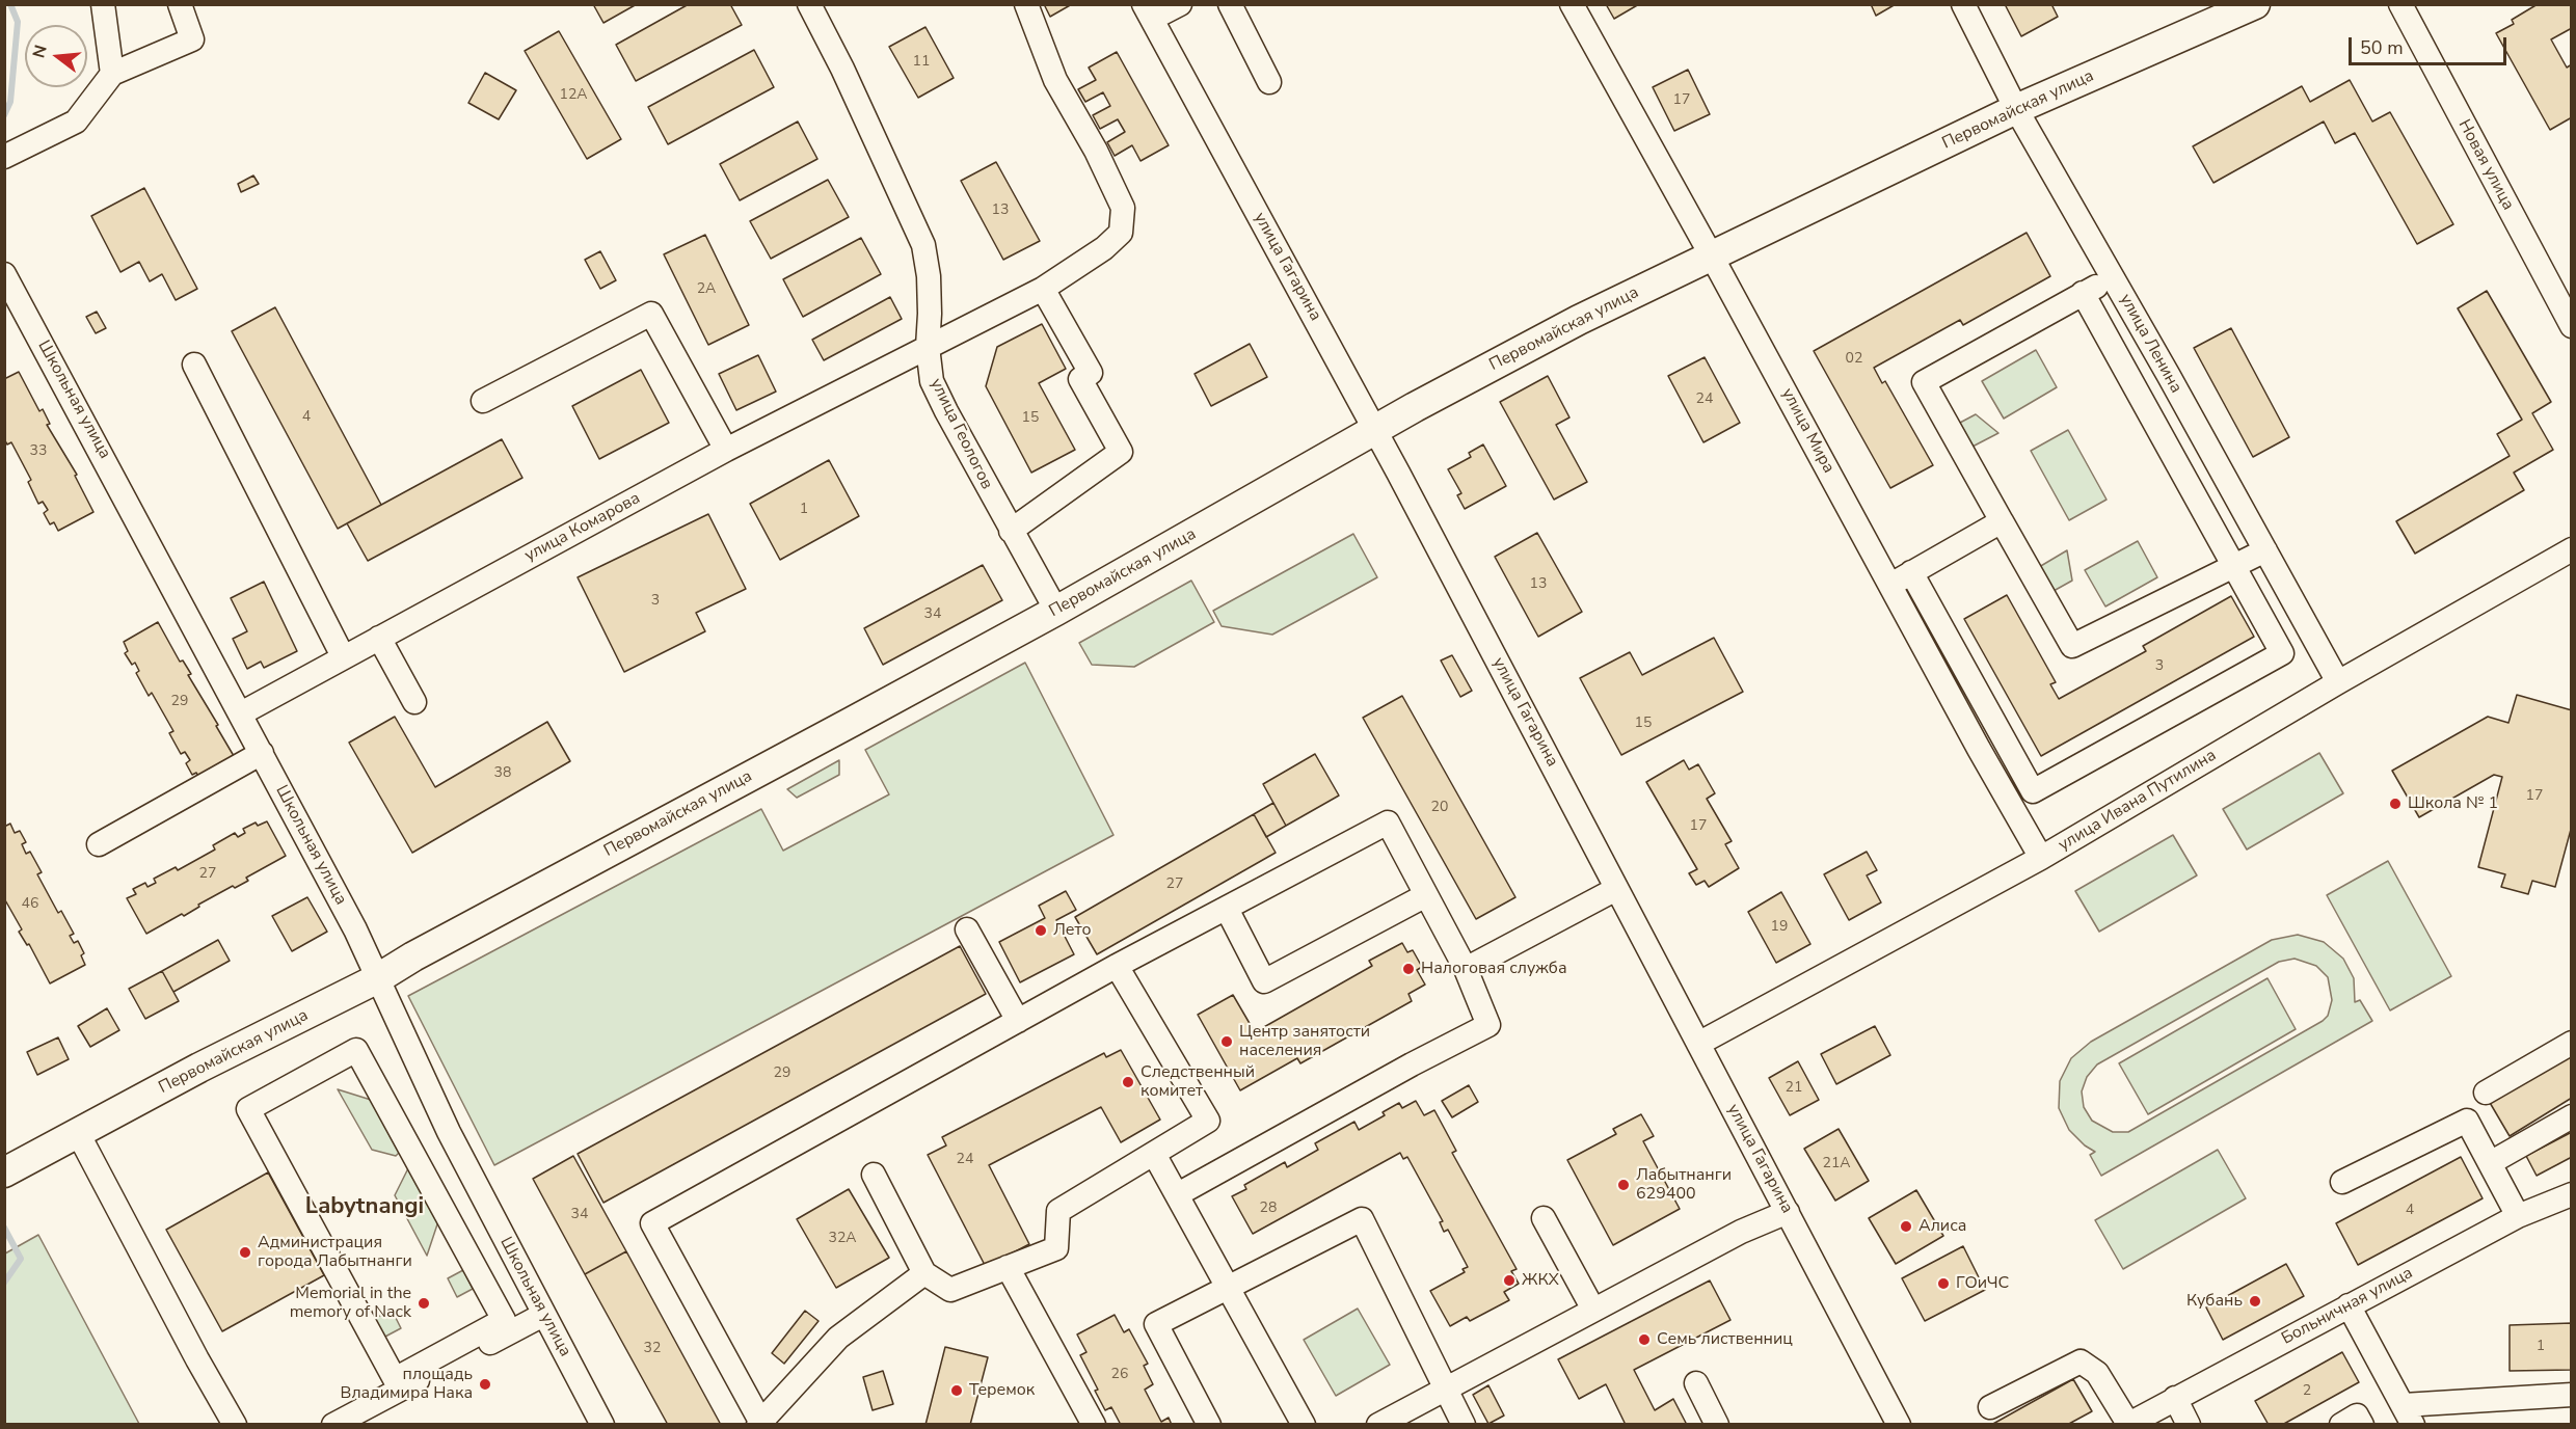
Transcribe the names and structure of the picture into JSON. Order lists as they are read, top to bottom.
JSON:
{
  "streets": {
    "main road": ["Первомайская улица"],
    "street": [
      "Новая улица",
      "улица Гагарина",
      "улица Ленина",
      "Школьная улица",
      "улица Мира",
      "улица Геологов",
      "улица Комарова",
      "улица Ивана Путилина",
      "Больничная улица"
    ]
  },
  "crossings": [
    ["Первомайская улица", "улица Гагарина"],
    ["Первомайская улица", "улица Ленина"],
    ["Первомайская улица", "Школьная улица"],
    ["Первомайская улица", "улица Мира"],
    ["Первомайская улица", "улица Геологов"],
    ["улица Гагарина", "улица Ивана Путилина"],
    ["улица Ленина", "улица Ивана Путилина"],
    ["Школьная улица", "улица Комарова"],
    ["улица Мира", "улица Ивана Путилина"],
    ["улица Геологов", "улица Комарова"]
  ],
  "districts": ["Labytnangi"],
  "places": [
    "Школа № 1",
    "Лето",
    "Налоговая служба",
    "Центр занятости населения",
    "Следственный комитет",
    "Лабытнанги 629400",
    "Алиса",
    "Администрация города Лабытнанги",
    "ЖКХ",
    "ГОиЧС",
    "Кубань",
    "Memorial in the memory of Nack",
    "Семь лиственниц",
    "площадь Владимира Нака",
    "Теремок"
  ],
  "house_numbers": [
    "11",
    "12А",
    "17",
    "13",
    "2А",
    "02",
    "24",
    "4",
    "15",
    "33",
    "1",
    "13",
    "3",
    "34",
    "3",
    "29",
    "15",
    "38",
    "17",
    "20",
    "17",
    "27",
    "27",
    "46",
    "19",
    "29",
    "21",
    "24",
    "21А",
    "28",
    "4",
    "34",
    "32А",
    "1",
    "32",
    "26",
    "2"
  ],
  "scale_bar": "50 m",
  "north": "left"
}
